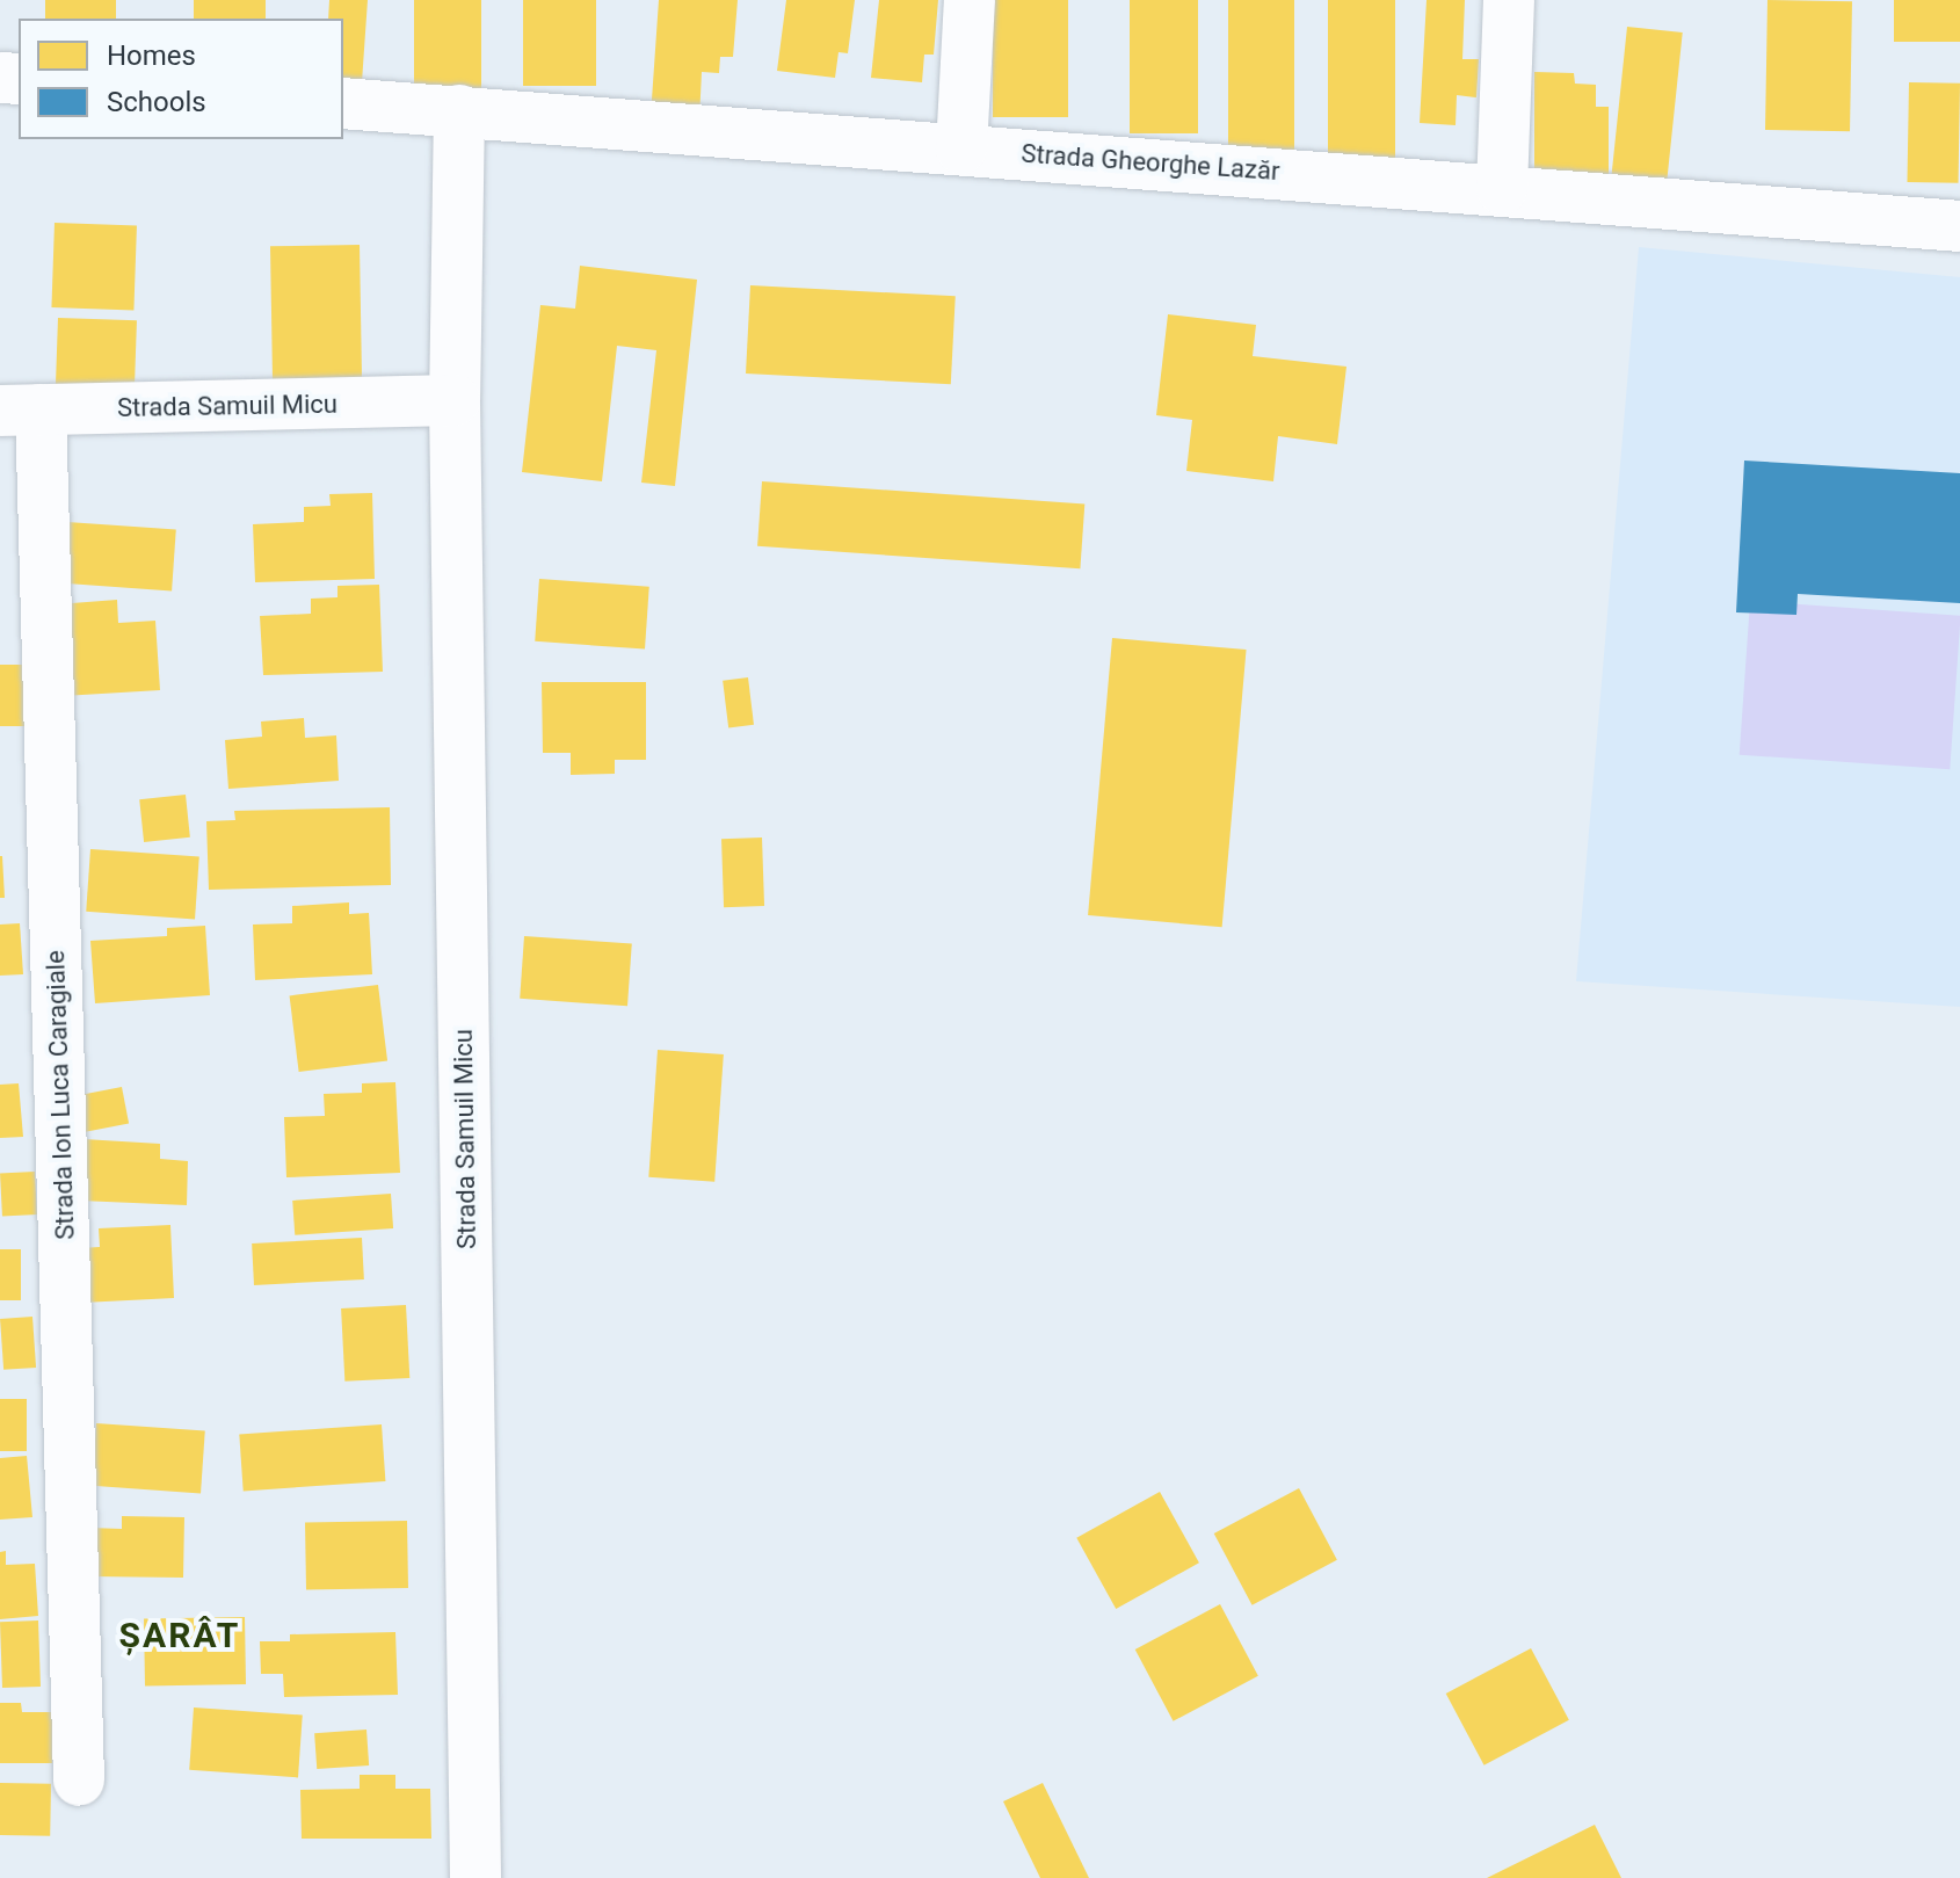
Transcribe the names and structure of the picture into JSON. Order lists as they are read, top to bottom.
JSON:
{
  "streets": {
    "street": ["Strada Gheorghe Lazăr", "Strada Samuil Micu", "Strada Ion Luca Caragiale"]
  },
  "crossings": [
    ["Strada Gheorghe Lazăr", "Strada Samuil Micu"],
    ["Strada Samuil Micu", "Strada Ion Luca Caragiale"]
  ],
  "districts": ["ȘARÂT"],
  "legend": ["Homes", "Schools"]
}
